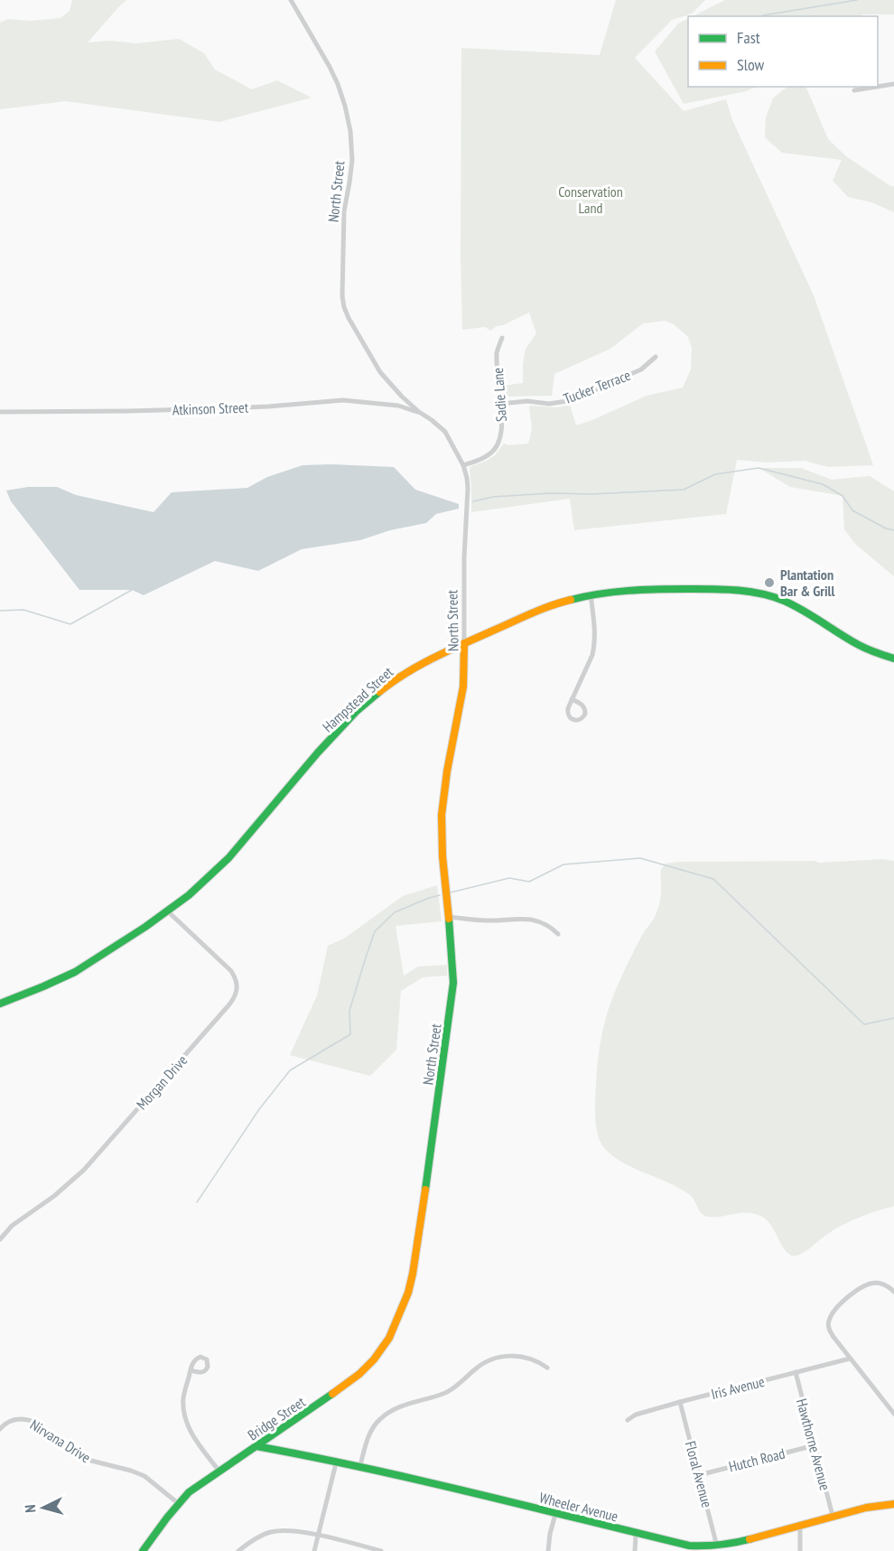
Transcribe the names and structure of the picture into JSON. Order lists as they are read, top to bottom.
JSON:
{
  "streets": {
    "street": [
      "North Street",
      "Tucker Terrace",
      "Sadie Lane",
      "Atkinson Street",
      "Hampstead Street",
      "Morgan Drive",
      "Iris Avenue",
      "Bridge Street",
      "Nirvana Drive",
      "Hawthorne Avenue",
      "Hutch Road",
      "Floral Avenue",
      "Wheeler Avenue"
    ]
  },
  "crossings": [
    ["North Street", "Sadie Lane"],
    ["North Street", "Atkinson Street"],
    ["North Street", "Hampstead Street"],
    ["North Street", "Bridge Street"],
    ["Tucker Terrace", "Sadie Lane"],
    ["Hampstead Street", "Morgan Drive"],
    ["Iris Avenue", "Hawthorne Avenue"],
    ["Iris Avenue", "Floral Avenue"],
    ["Bridge Street", "Nirvana Drive"],
    ["Bridge Street", "Wheeler Avenue"],
    ["Hawthorne Avenue", "Hutch Road"],
    ["Hawthorne Avenue", "Wheeler Avenue"],
    ["Hutch Road", "Floral Avenue"],
    ["Floral Avenue", "Wheeler Avenue"]
  ],
  "parks": ["Conservation Land"],
  "places": ["Plantation Bar & Grill"],
  "legend": ["Fast", "Slow"],
  "north": "left"
}
